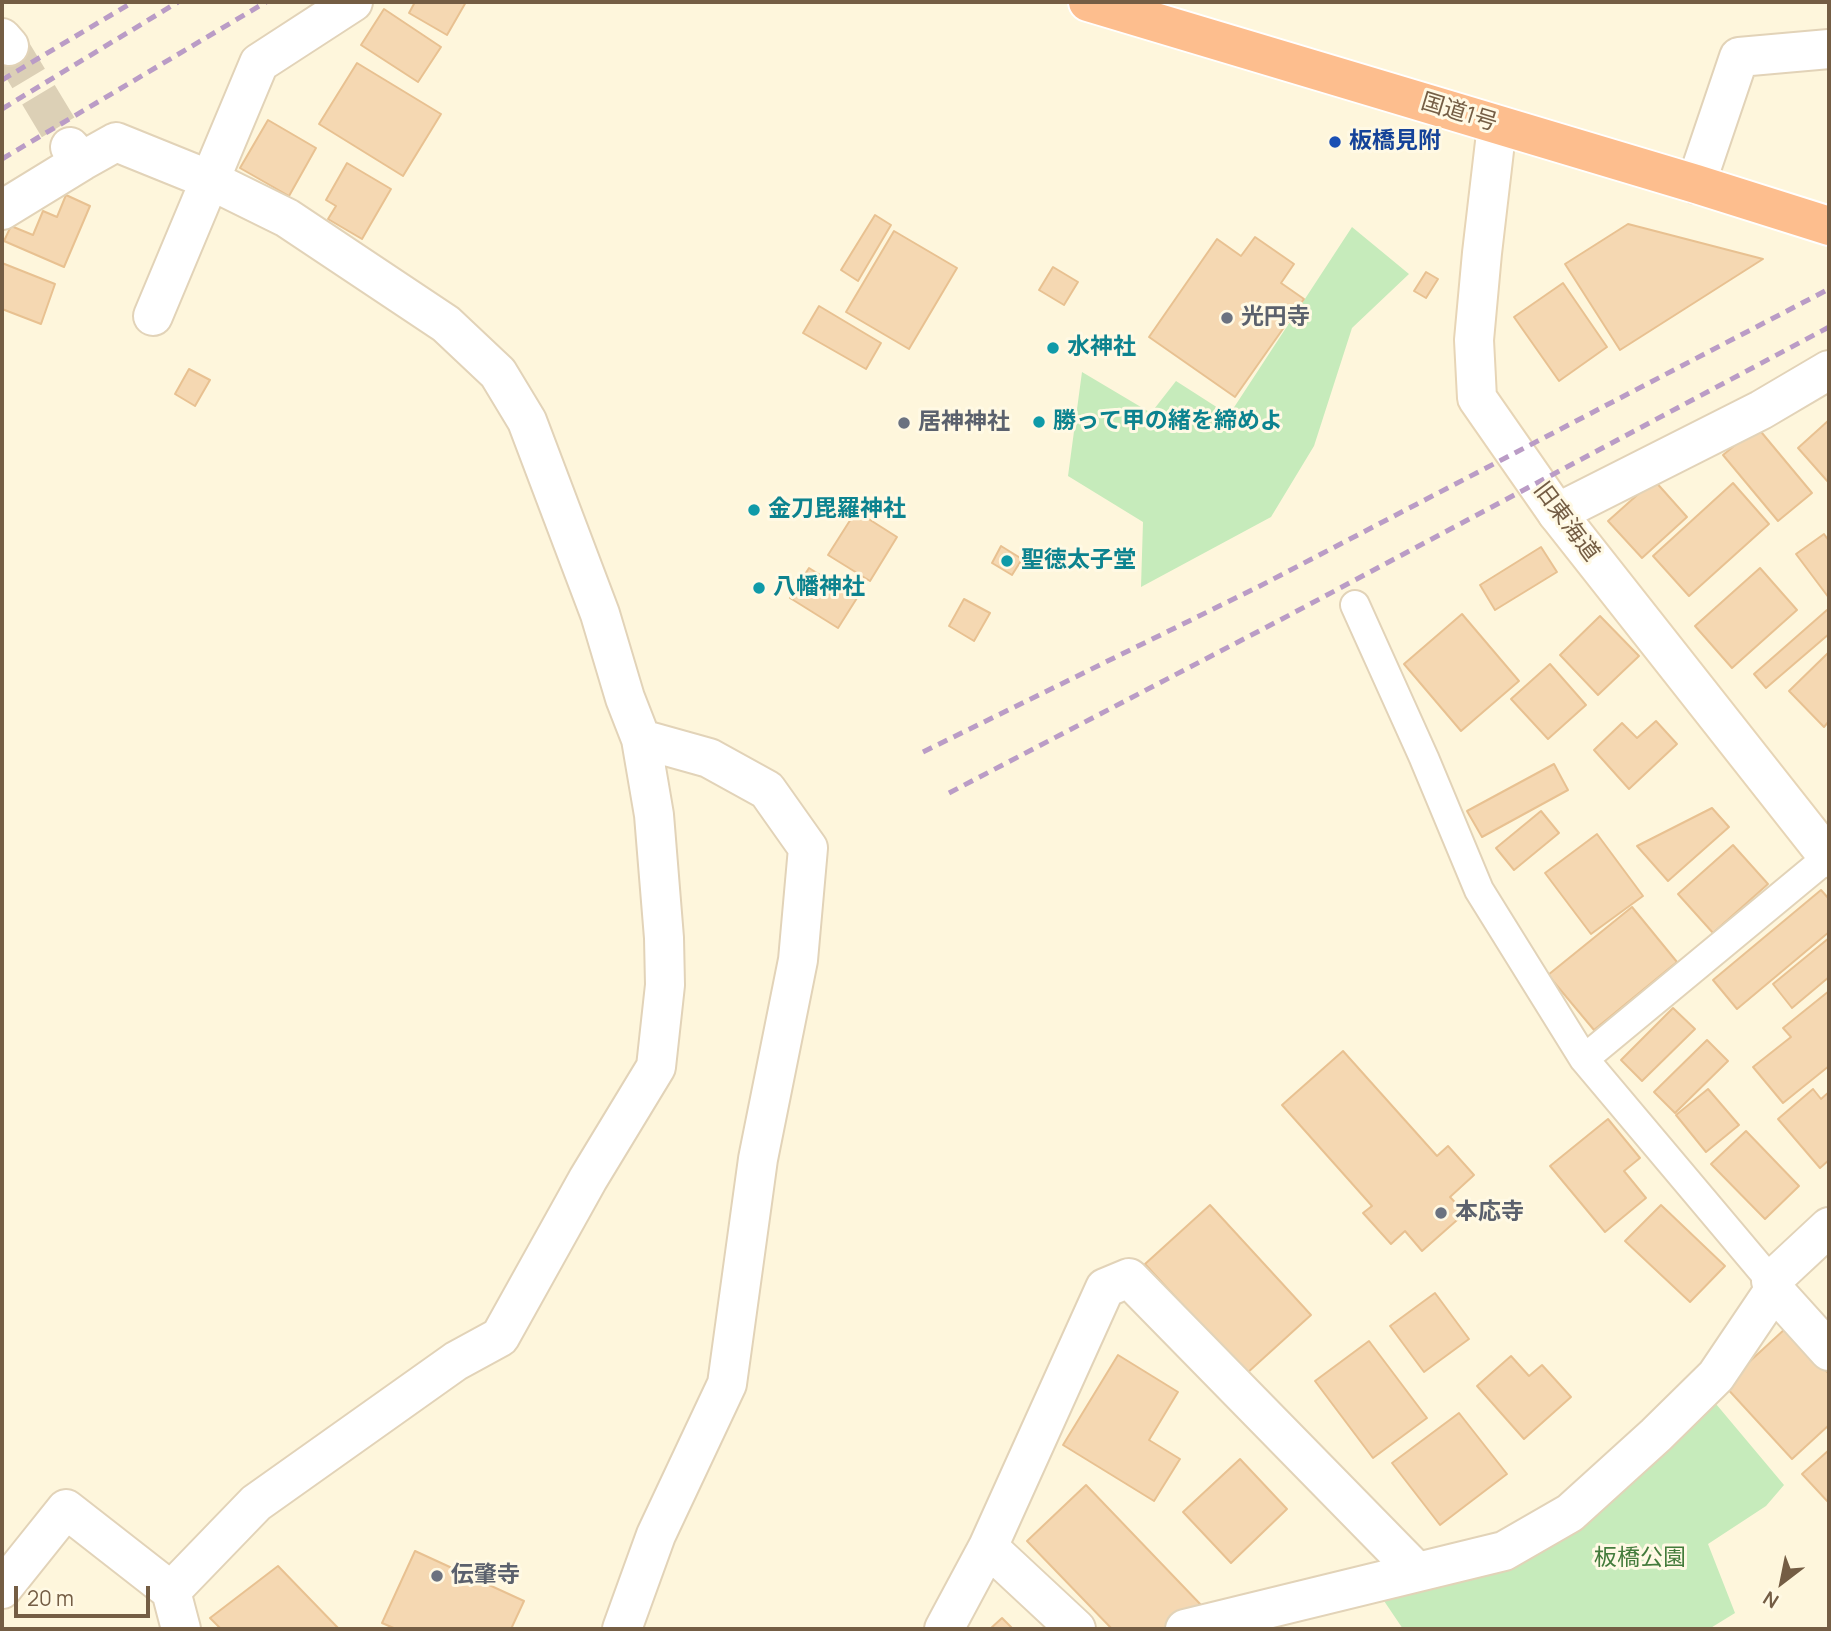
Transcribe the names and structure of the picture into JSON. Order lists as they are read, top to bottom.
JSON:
{
  "streets": {
    "highway": ["国道1号"],
    "street": ["旧東海道"]
  },
  "crossings": [
    ["国道1号", "旧東海道"]
  ],
  "parks": ["板橋公園"],
  "places": [
    "板橋見附",
    "光円寺",
    "水神社",
    "勝って甲の緒を締めよ",
    "居神神社",
    "金刀毘羅神社",
    "聖徳太子堂",
    "八幡神社",
    "本応寺",
    "伝肇寺"
  ],
  "scale_bar": "20 m",
  "north": "bottom left"
}
